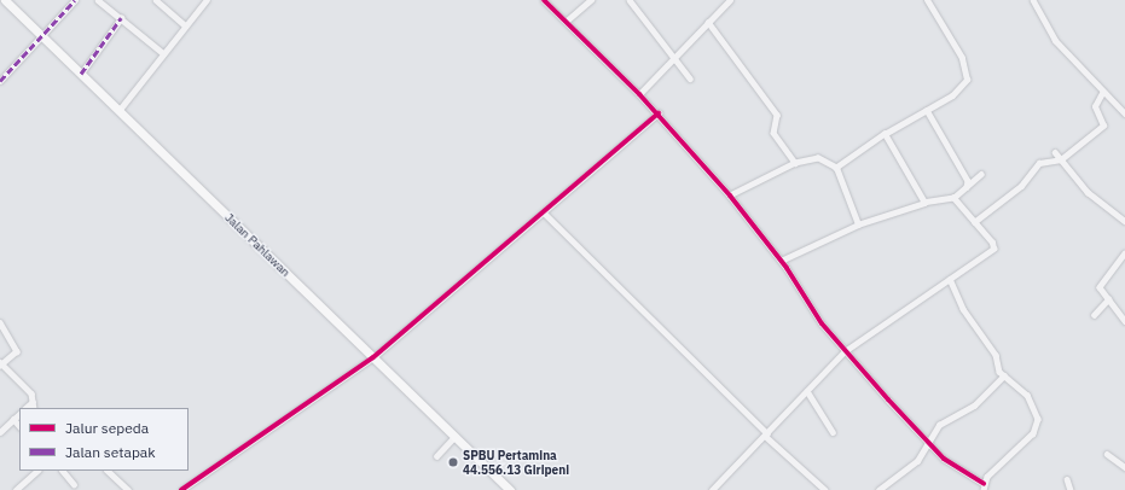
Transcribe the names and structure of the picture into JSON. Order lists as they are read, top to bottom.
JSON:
{
  "streets": {
    "main road": ["Jalan Pahlawan"]
  },
  "places": ["SPBU Pertamina 44.556.13 Giripeni"],
  "legend": ["Jalur sepeda", "Jalan setapak"]
}
